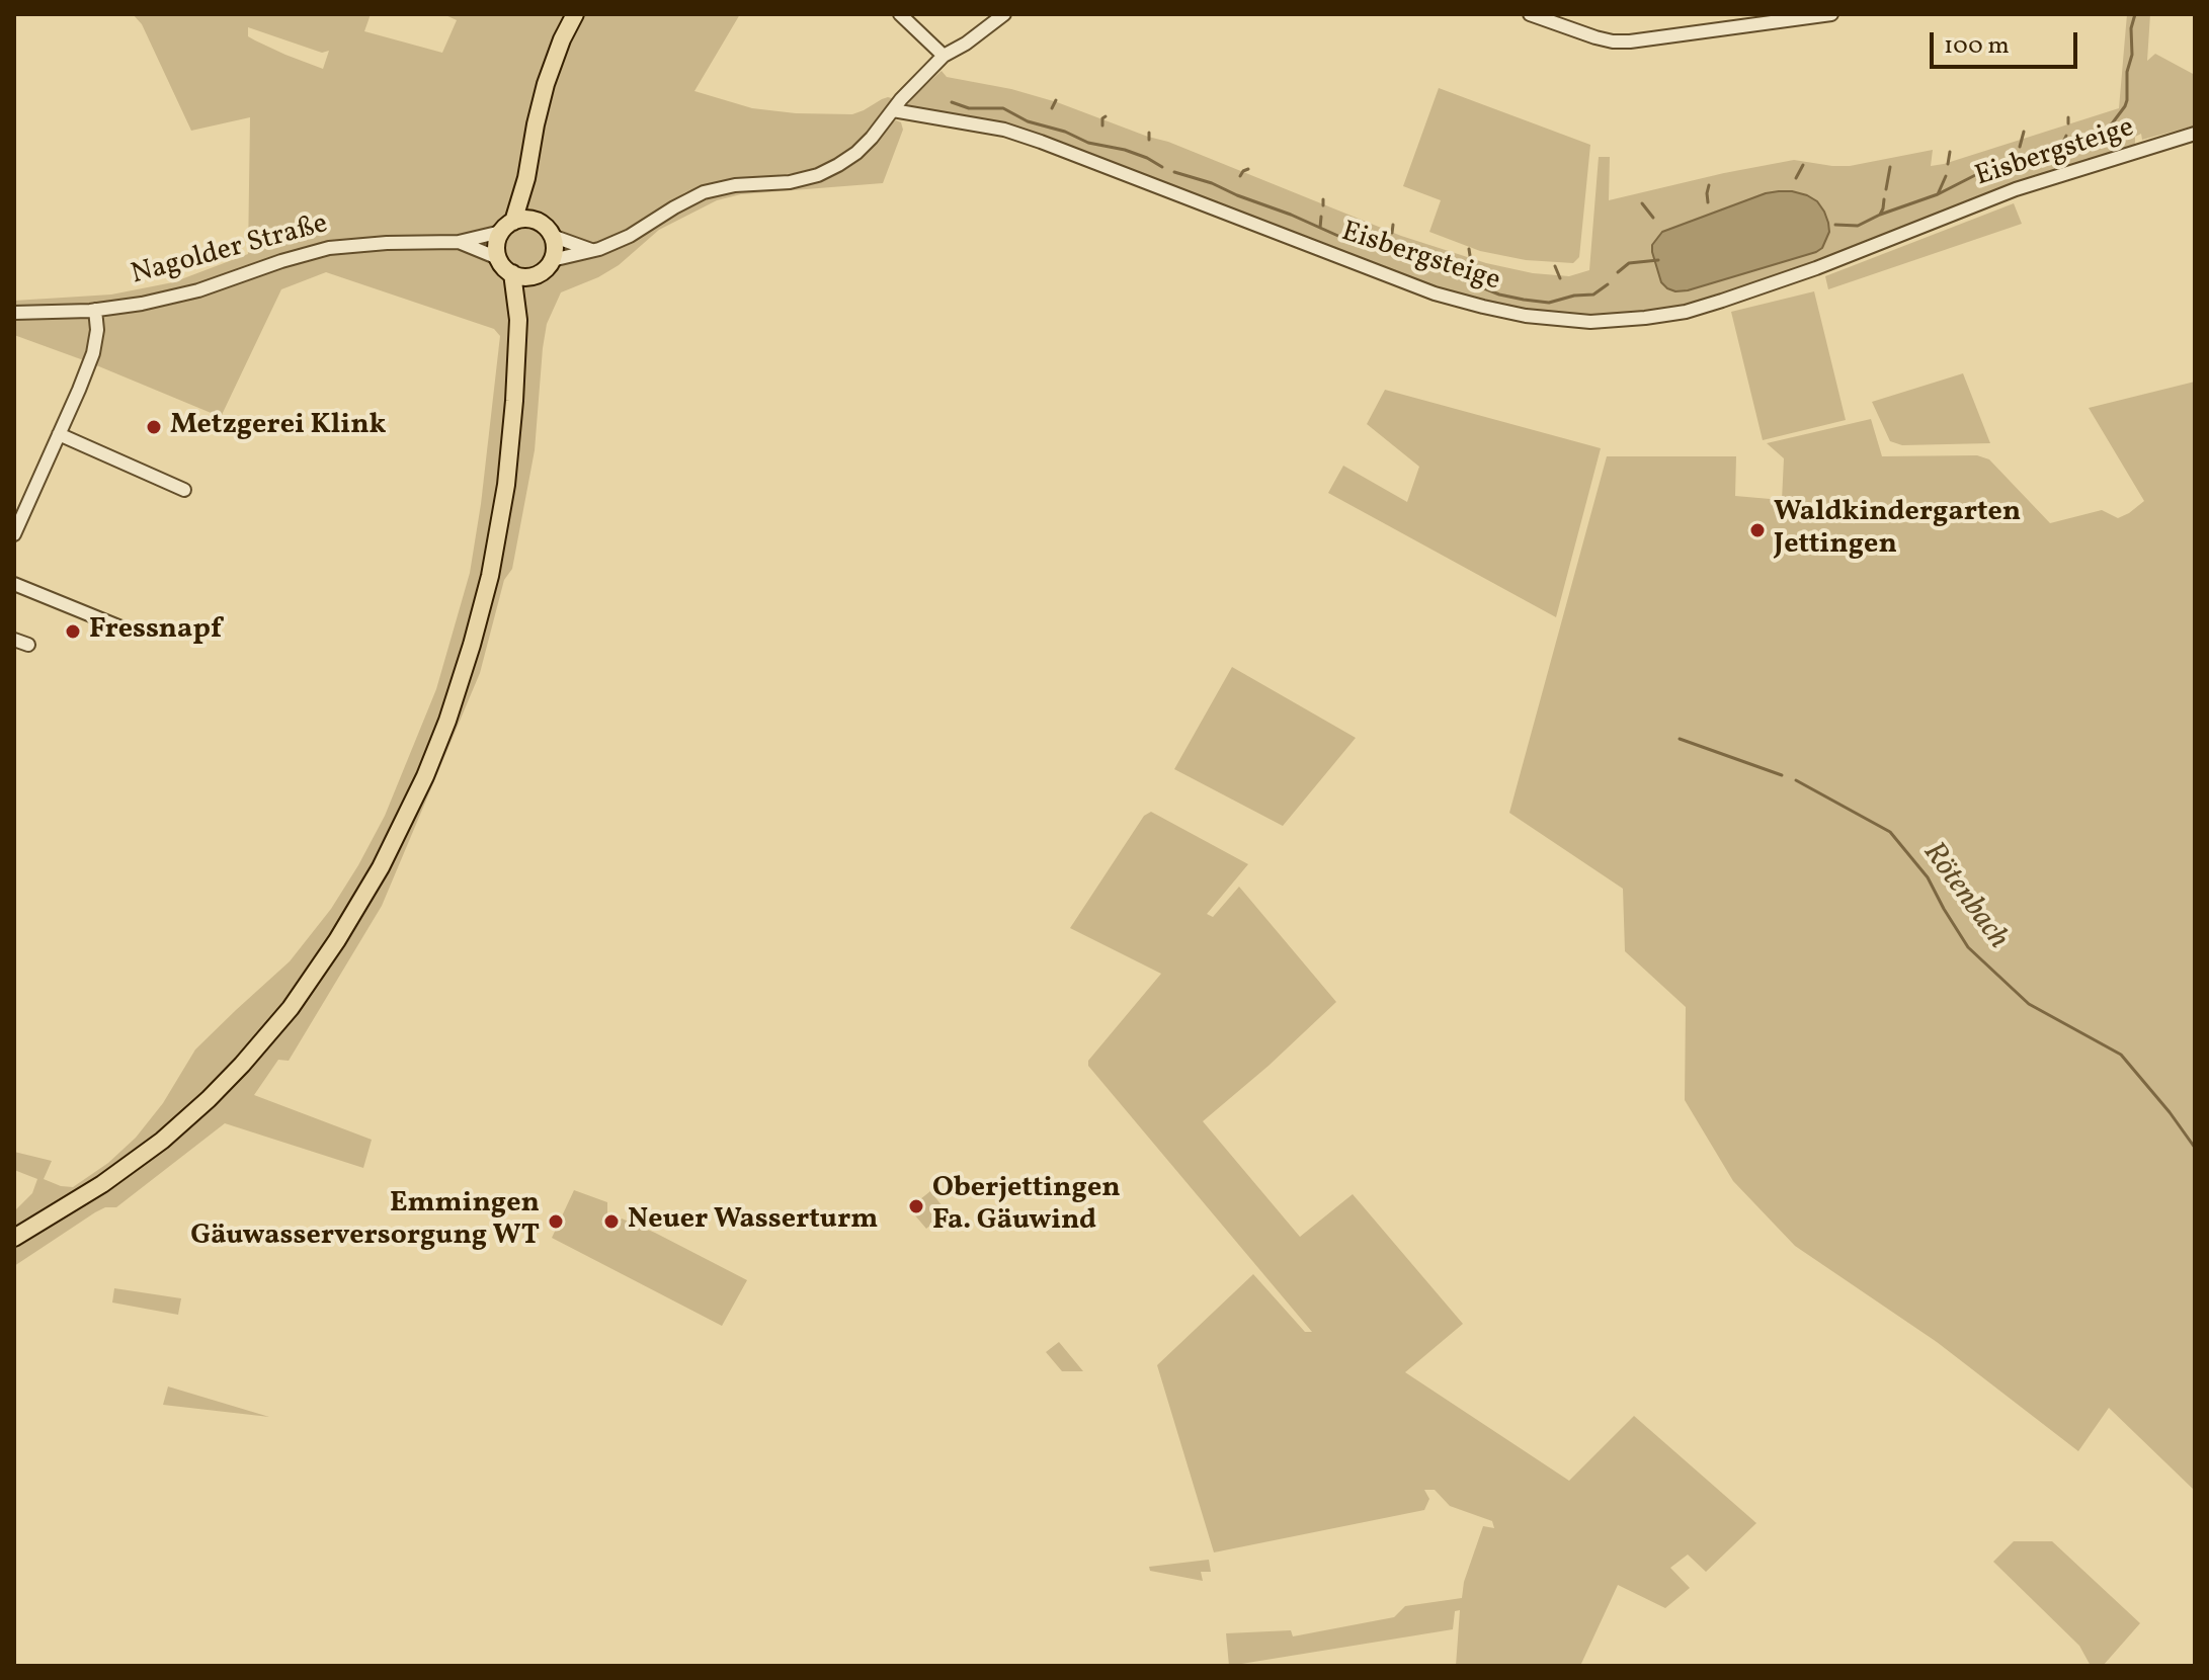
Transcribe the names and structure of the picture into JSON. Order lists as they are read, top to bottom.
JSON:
{
  "streets": {
    "street": ["Eisbergsteige", "Nagolder Straße"]
  },
  "water": ["Rötenbach"],
  "places": [
    "Metzgerei Klink",
    "Waldkindergarten Jettingen",
    "Fressnapf",
    "Oberjettingen Fa. Gäuwind",
    "Emmingen Gäuwasserversorgung WT",
    "Neuer Wasserturm"
  ],
  "scale_bar": "100 m"
}
